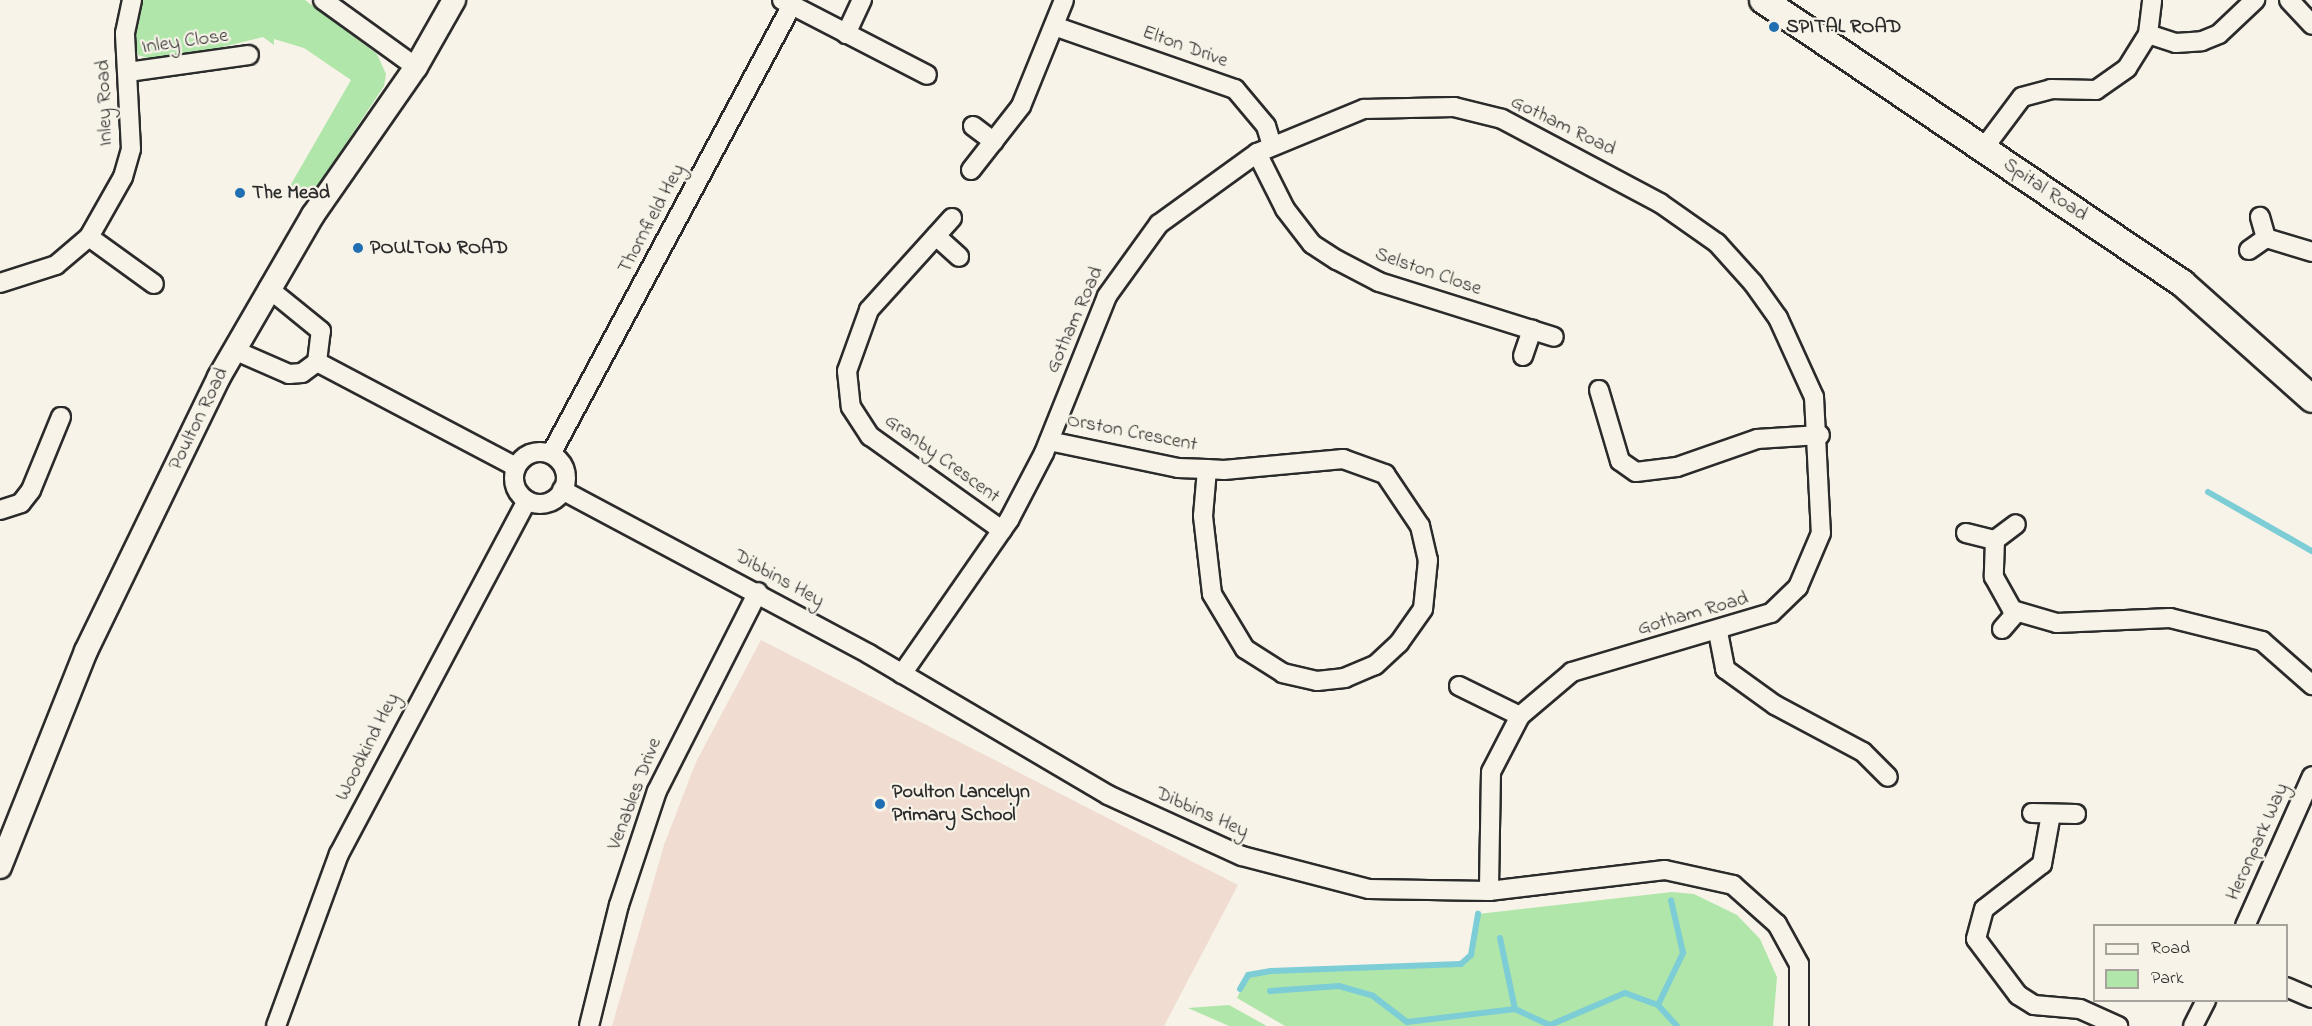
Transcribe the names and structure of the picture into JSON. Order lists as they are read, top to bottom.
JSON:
{
  "streets": {
    "main road": ["Spital Road"],
    "street": [
      "Inley Close",
      "Elton Drive",
      "Inley Road",
      "Gotham Road",
      "Thornfield Hey",
      "Selston Close",
      "Poulton Road",
      "Orston Crescent",
      "Granby Crescent",
      "Dibbins Hey",
      "Woodkind Hey",
      "Venables Drive",
      "Heronpark Way"
    ]
  },
  "crossings": [
    ["Inley Close", "Inley Road"],
    ["Elton Drive", "Gotham Road"],
    ["Elton Drive", "Selston Close"],
    ["Gotham Road", "Selston Close"],
    ["Gotham Road", "Orston Crescent"],
    ["Gotham Road", "Granby Crescent"],
    ["Gotham Road", "Dibbins Hey"],
    ["Thornfield Hey", "Dibbins Hey"],
    ["Thornfield Hey", "Woodkind Hey"],
    ["Dibbins Hey", "Woodkind Hey"],
    ["Dibbins Hey", "Venables Drive"]
  ],
  "places": [
    "SPITAL ROAD",
    "The Mead",
    "POULTON ROAD",
    "Poulton Lancelyn Primary School"
  ],
  "legend": ["Road", "Park"]
}
